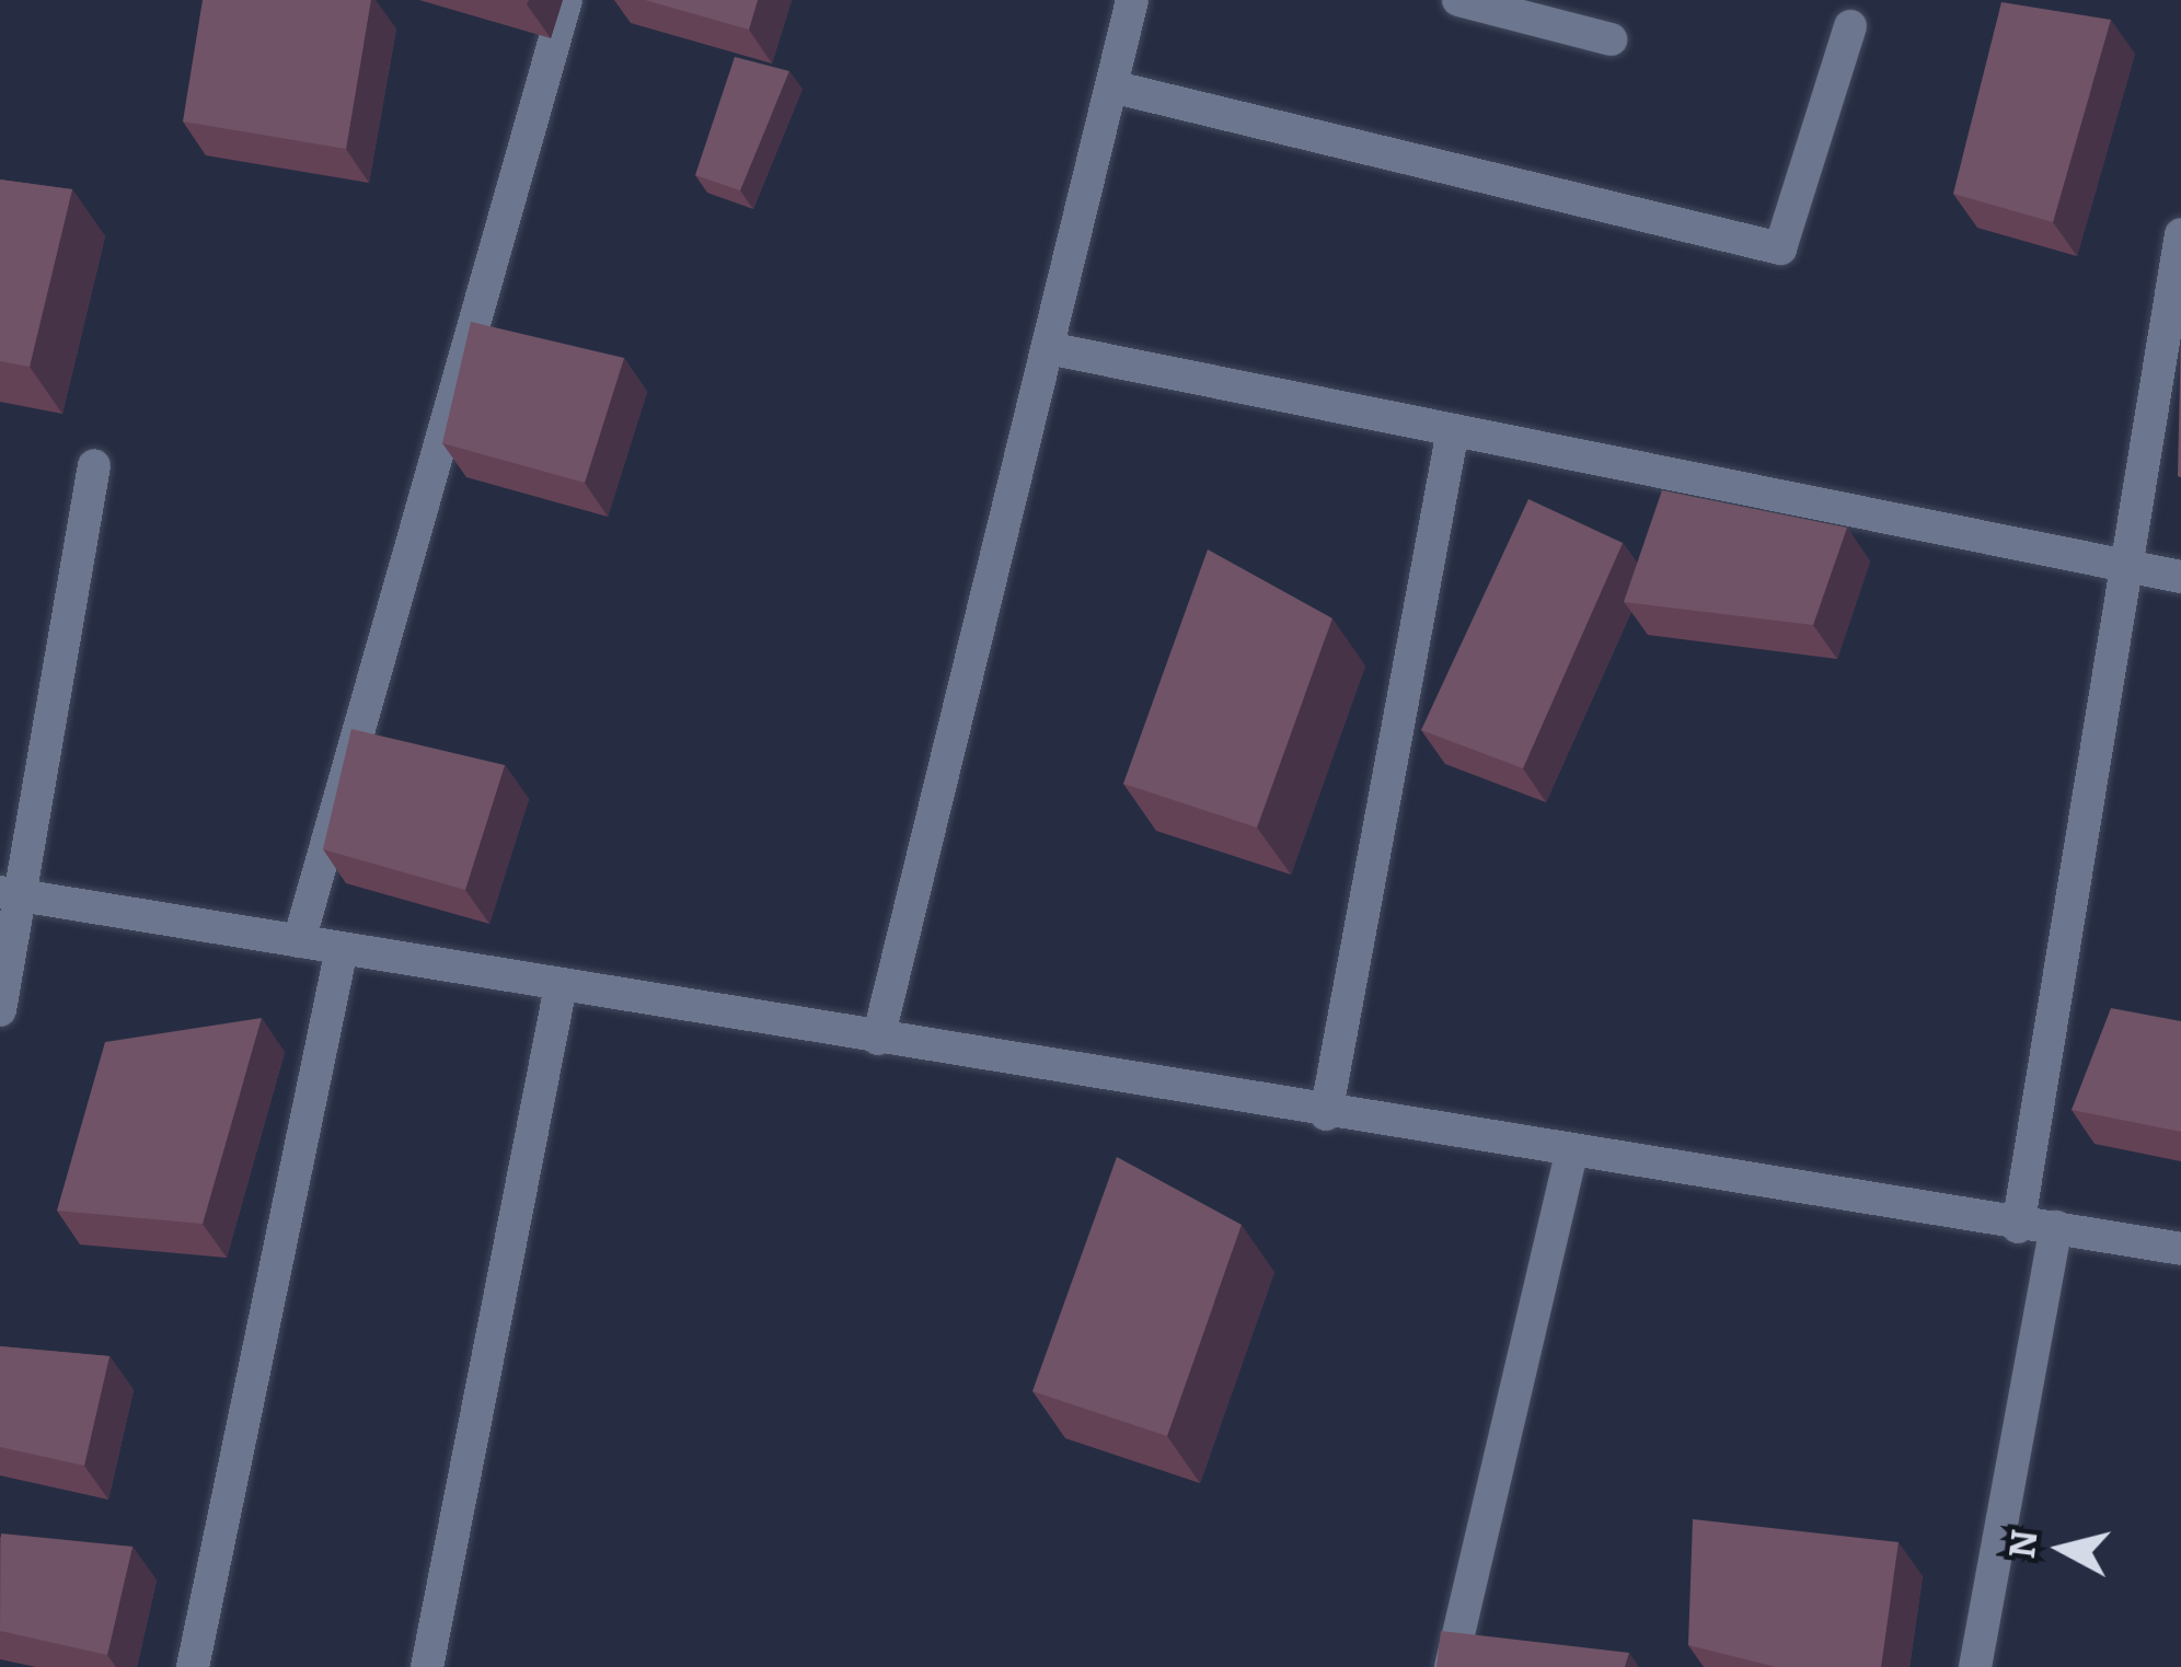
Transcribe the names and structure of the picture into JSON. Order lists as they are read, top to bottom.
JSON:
{
  "north": "left"
}
